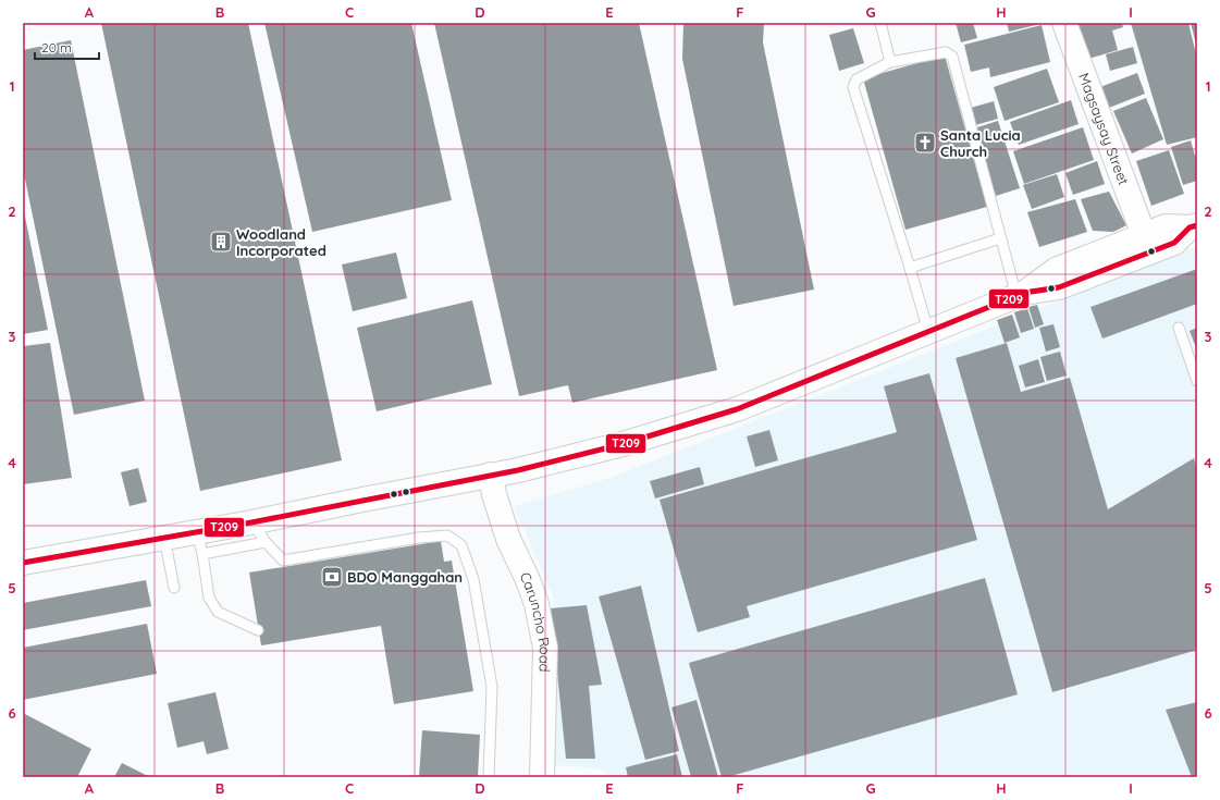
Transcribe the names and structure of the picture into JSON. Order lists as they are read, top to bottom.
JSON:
{
  "streets": {
    "main road": ["Magsaysay Street", "Caruncho Road"]
  },
  "places": {
    "church": ["Santa Lucia Church"],
    "building": ["Woodland Incorporated"],
    "bank": ["BDO Manggahan"]
  },
  "lines": ["transit line T209"],
  "scale_bar": "20 m",
  "grid": {
    "columns": [
      "A",
      "B",
      "C",
      "D",
      "E",
      "F",
      "G",
      "H",
      "I"
    ],
    "rows": [
      "1",
      "2",
      "3",
      "4",
      "5",
      "6"
    ]
  }
}
